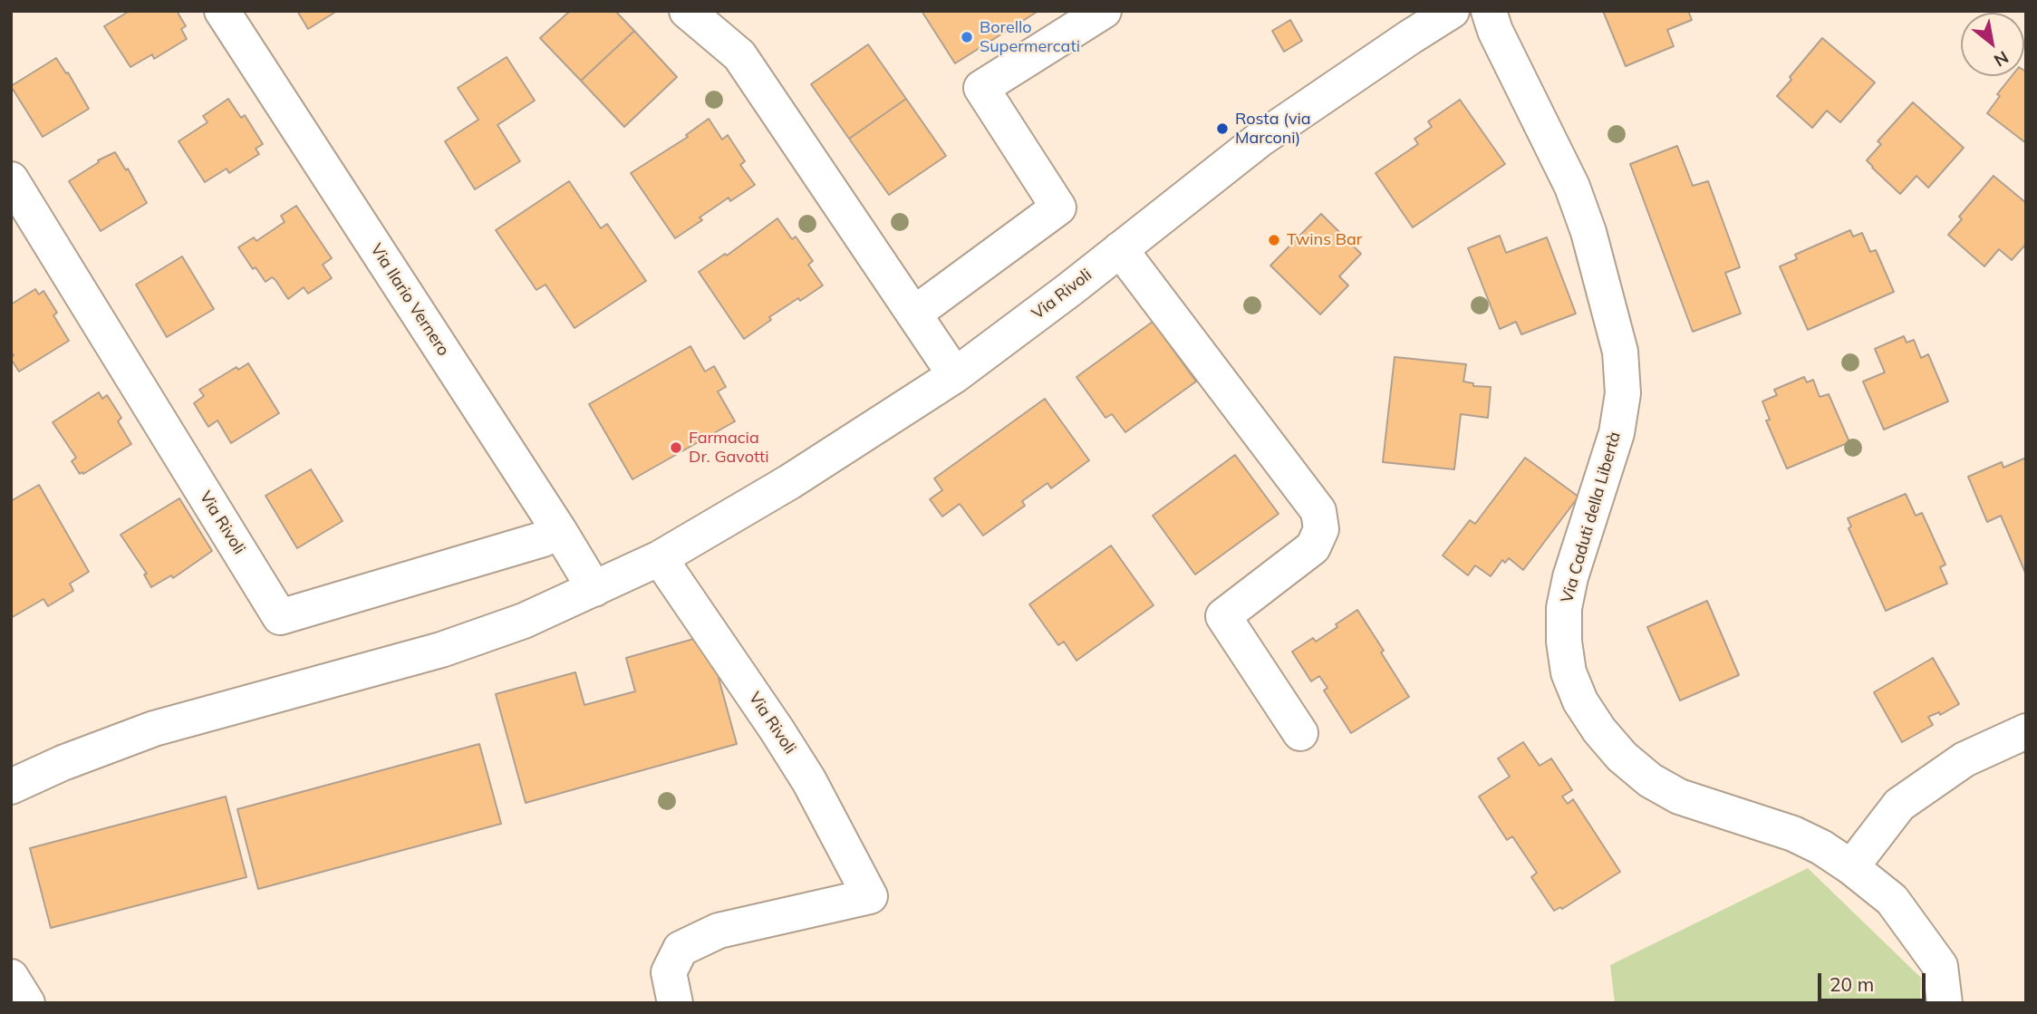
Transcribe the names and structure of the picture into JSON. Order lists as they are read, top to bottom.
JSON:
{
  "streets": {
    "street": ["Via Rivoli", "Via Ilario Vernero", "Via Caduti della Libertà"]
  },
  "crossings": [
    ["Via Rivoli", "Via Ilario Vernero"]
  ],
  "places": [
    "Borello Supermercati",
    "Rosta (via Marconi)",
    "Twins Bar",
    "Farmacia Dr. Gavotti"
  ],
  "scale_bar": "20 m",
  "north": "bottom right"
}
